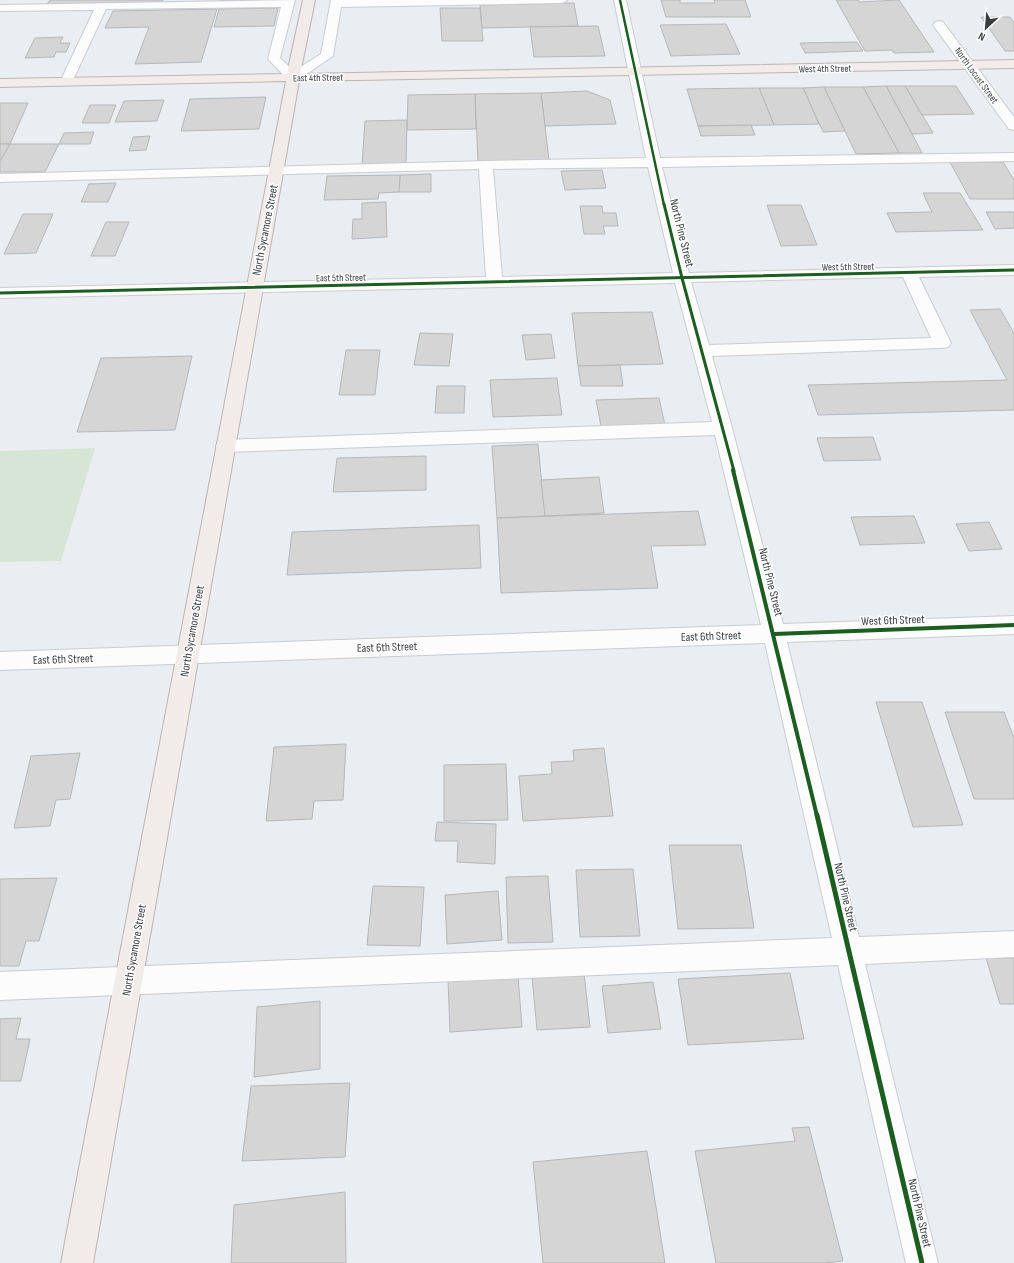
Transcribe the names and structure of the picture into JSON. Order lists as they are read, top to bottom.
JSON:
{
  "streets": {
    "main road": ["West 4th Street", "East 4th Street", "North Sycamore Street"],
    "street": [
      "North Locust Street",
      "North Pine Street",
      "West 5th Street",
      "East 5th Street",
      "West 6th Street",
      "East 6th Street"
    ]
  },
  "crossings": [
    ["West 4th Street", "North Locust Street"],
    ["West 4th Street", "East 4th Street"],
    ["West 4th Street", "North Pine Street"],
    ["East 4th Street", "North Sycamore Street"],
    ["East 4th Street", "North Pine Street"],
    ["North Sycamore Street", "East 5th Street"],
    ["North Sycamore Street", "East 6th Street"],
    ["North Pine Street", "West 5th Street"],
    ["North Pine Street", "East 5th Street"],
    ["North Pine Street", "West 6th Street"],
    ["North Pine Street", "East 6th Street"],
    ["West 5th Street", "East 5th Street"],
    ["West 6th Street", "East 6th Street"]
  ],
  "north": "bottom left"
}
